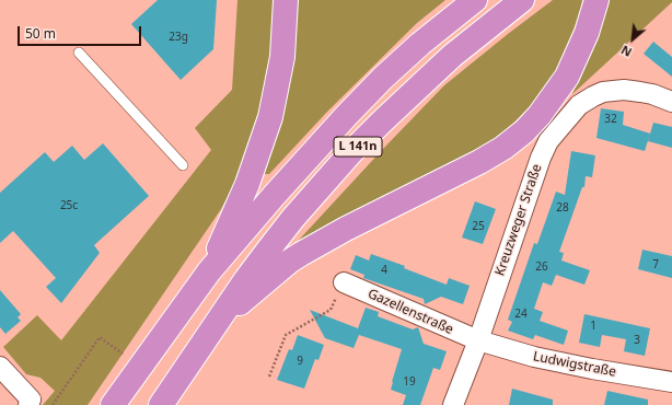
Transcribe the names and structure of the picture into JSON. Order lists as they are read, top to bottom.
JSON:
{
  "streets": {
    "highway": ["L 141n"],
    "street": ["Kreuzweger Straße", "Gazellenstraße", "Ludwigstraße"]
  },
  "crossings": [
    ["Kreuzweger Straße", "Gazellenstraße"],
    ["Kreuzweger Straße", "Ludwigstraße"],
    ["Gazellenstraße", "Ludwigstraße"]
  ],
  "house_numbers": [
    "23g",
    "32",
    "25c",
    "28",
    "25",
    "7",
    "26",
    "4",
    "24",
    "1",
    "3",
    "9",
    "19"
  ],
  "scale_bar": "50 m",
  "north": "bottom left"
}
